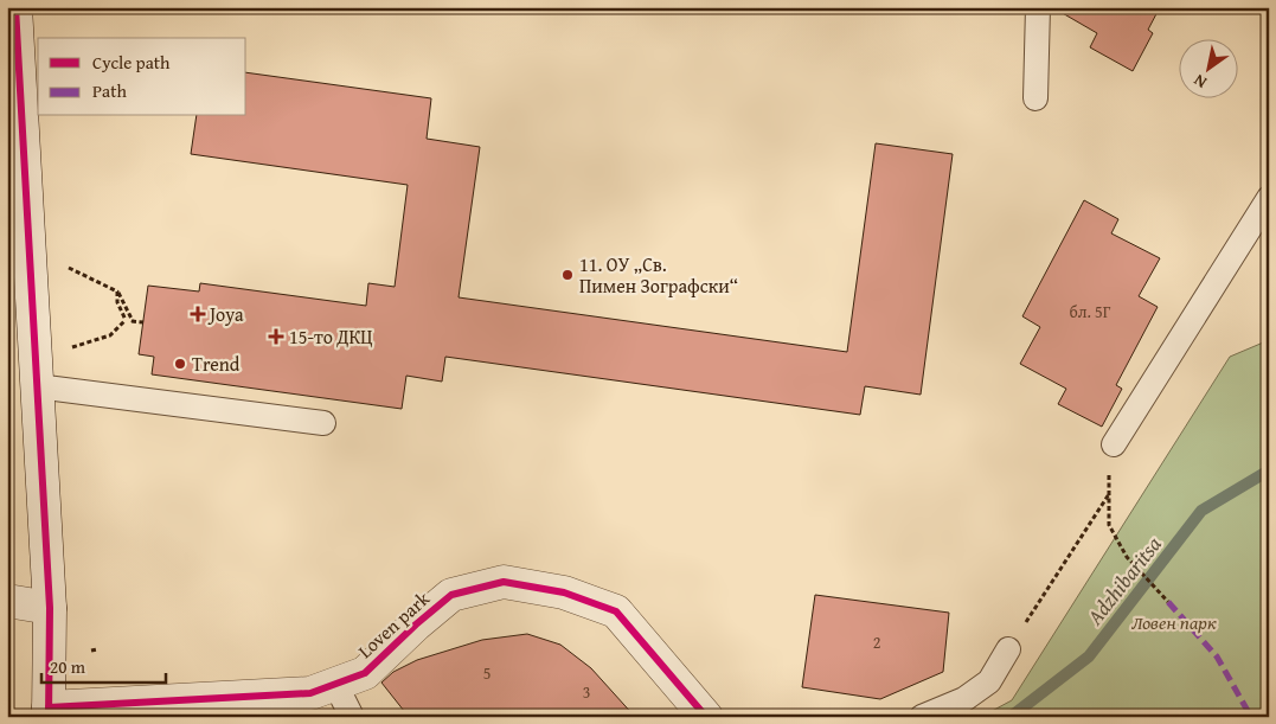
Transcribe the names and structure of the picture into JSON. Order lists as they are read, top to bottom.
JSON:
{
  "streets": {
    "street": ["Loven park"]
  },
  "water": ["Adzhibaritsa"],
  "parks": ["Ловен парк"],
  "places": {
    "other": ["11. ОУ „Св. Пимен Зографски“", "Trend"],
    "health": ["Joya", "15-то ДКЦ"]
  },
  "house_numbers": [
    "бл. 5Г",
    "2",
    "5",
    "3"
  ],
  "legend": ["Cycle path", "Path"],
  "scale_bar": "20 m",
  "north": "bottom left"
}
